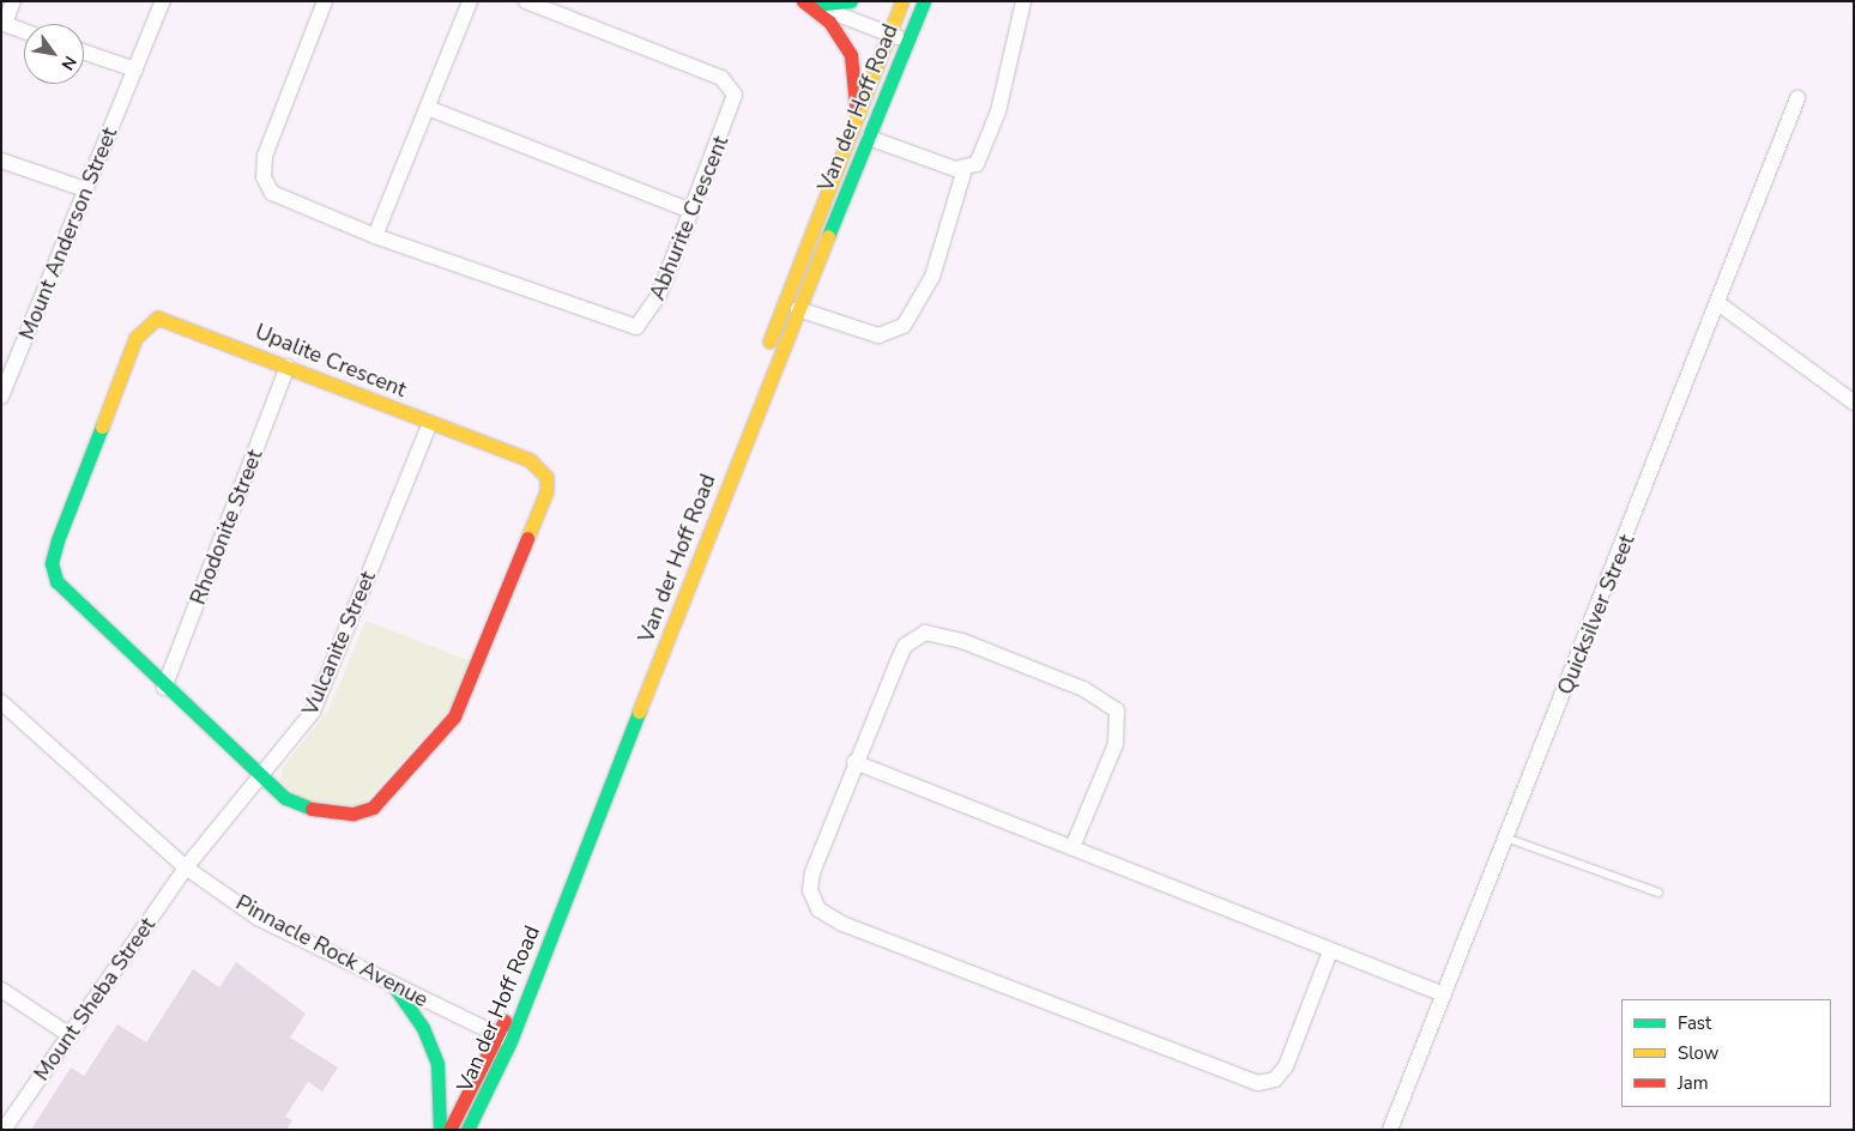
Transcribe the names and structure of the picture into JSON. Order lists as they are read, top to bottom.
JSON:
{
  "streets": {
    "main road": ["Van der Hoff Road", "Upalite Crescent"],
    "street": [
      "Abhurite Crescent",
      "Mount Anderson Street",
      "Rhodonite Street",
      "Quicksilver Street",
      "Vulcanite Street",
      "Pinnacle Rock Avenue",
      "Mount Sheba Street"
    ]
  },
  "crossings": [
    ["Van der Hoff Road", "Pinnacle Rock Avenue"],
    ["Upalite Crescent", "Rhodonite Street"],
    ["Upalite Crescent", "Vulcanite Street"],
    ["Vulcanite Street", "Pinnacle Rock Avenue"],
    ["Vulcanite Street", "Mount Sheba Street"],
    ["Pinnacle Rock Avenue", "Mount Sheba Street"]
  ],
  "legend": ["Fast", "Slow", "Jam"],
  "north": "bottom right"
}
